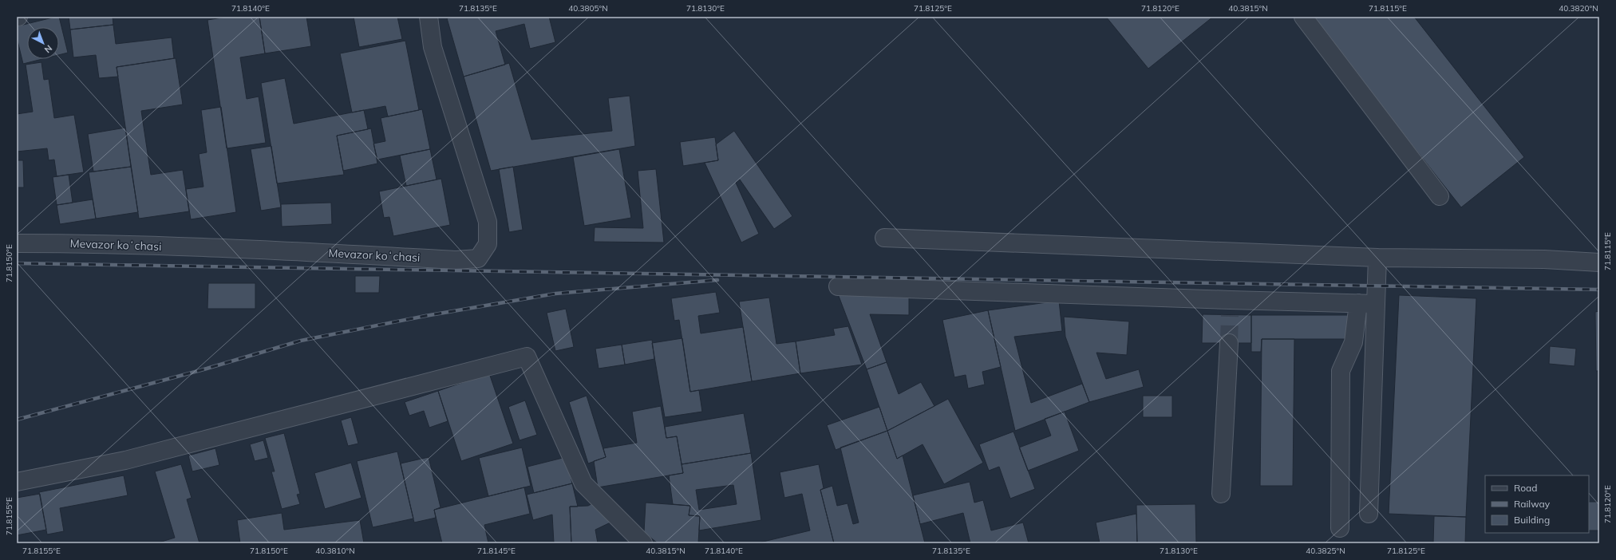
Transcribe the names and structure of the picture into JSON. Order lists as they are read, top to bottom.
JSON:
{
  "streets": {
    "street": ["Mevazor koʻchasi"]
  },
  "legend": ["Road", "Railway", "Building"],
  "north": "bottom right",
  "coordinates": [
    "71.8140°E",
    "71.8135°E",
    "40.3805°N",
    "71.8130°E",
    "71.8125°E",
    "71.8120°E",
    "40.3815°N",
    "71.8115°E",
    "40.3820°N",
    "71.8150°E",
    "71.8155°E",
    "40.3810°N",
    "71.8145°E",
    "40.3825°N"
  ]
}
